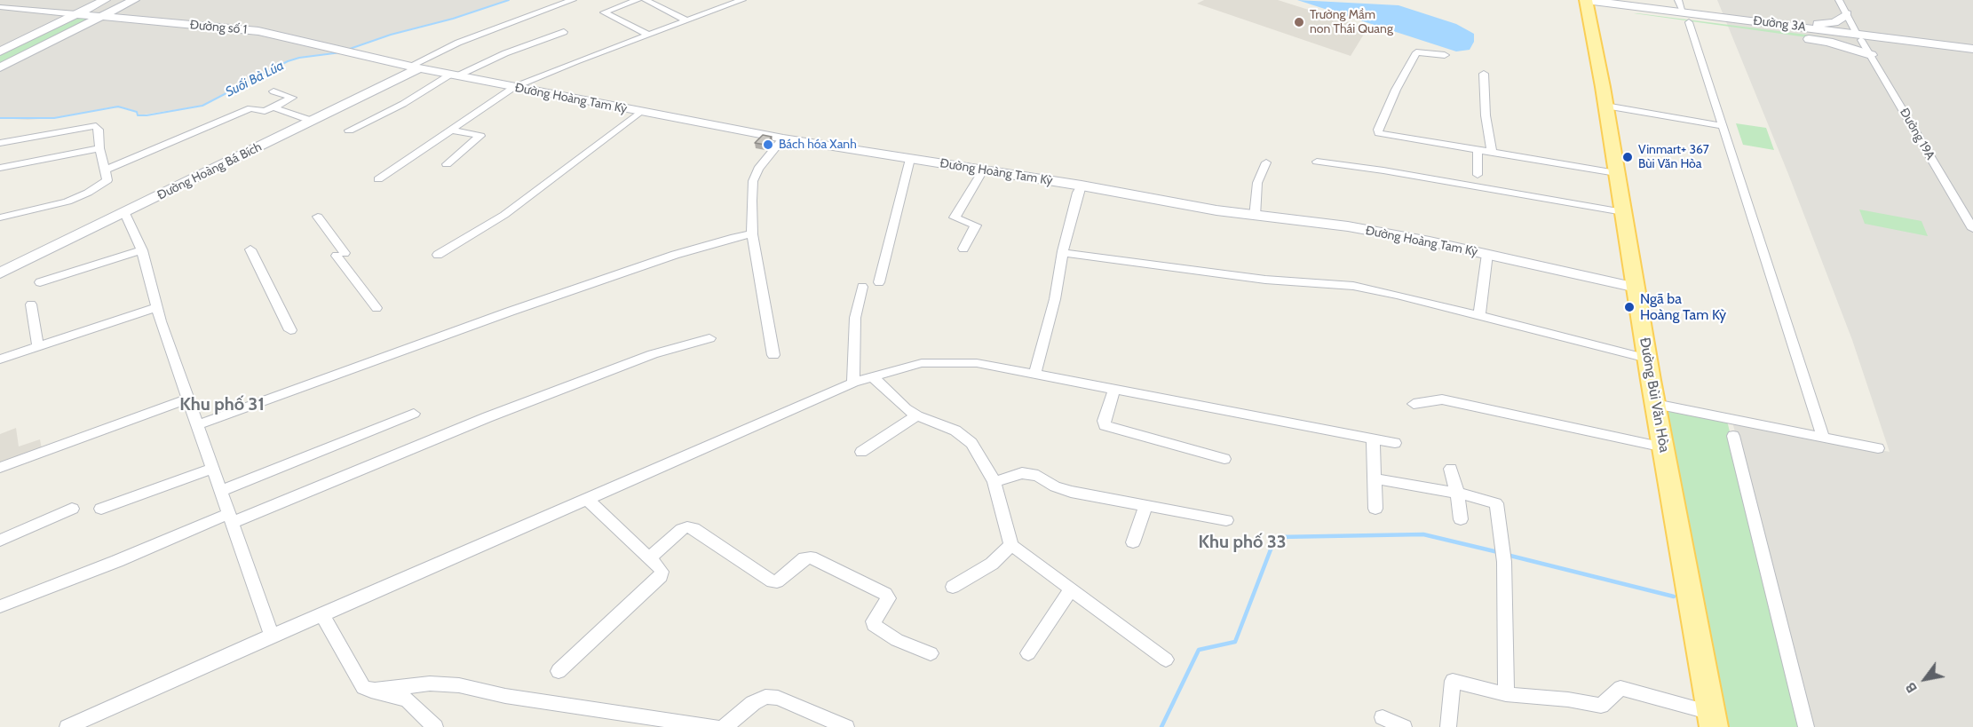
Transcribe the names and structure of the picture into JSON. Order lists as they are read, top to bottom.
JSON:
{
  "streets": {
    "main road": ["Đường Bùi Văn Hòa"],
    "street": [
      "Đường 3A",
      "Đường số 1",
      "Đường Hoàng Tam Kỳ",
      "Đường 19A",
      "Đường Hoàng Bá Bích"
    ]
  },
  "crossings": [
    ["Đường 3A", "Đường 19A"],
    ["Đường 3A", "Đường Bùi Văn Hòa"],
    ["Đường số 1", "Đường Hoàng Tam Kỳ"],
    ["Đường Hoàng Tam Kỳ", "Đường Hoàng Bá Bích"],
    ["Đường Hoàng Tam Kỳ", "Đường Bùi Văn Hòa"]
  ],
  "districts": ["Khu phố 31", "Khu phố 33"],
  "water": ["Suối Bà Lúa"],
  "places": [
    "Trường Mầm non Thái Quang",
    "Bách hóa Xanh",
    "Vinmart+ 367 Bùi Văn Hòa",
    "Ngã ba Hoàng Tam Kỳ"
  ],
  "north": "bottom left"
}
